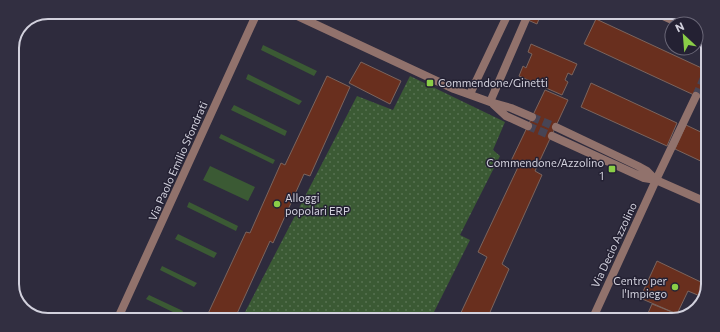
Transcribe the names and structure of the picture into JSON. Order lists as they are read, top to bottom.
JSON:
{
  "streets": {
    "street": ["Via Paolo Emilio Sfondrati", "Via Decio Azzolino"]
  },
  "places": {
    "transit": ["Commendone/Ginetti", "Commendone/Azzolino 1"],
    "other": ["Alloggi popolari ERP", "Centro per l'Impiego"]
  },
  "north": "top left"
}
